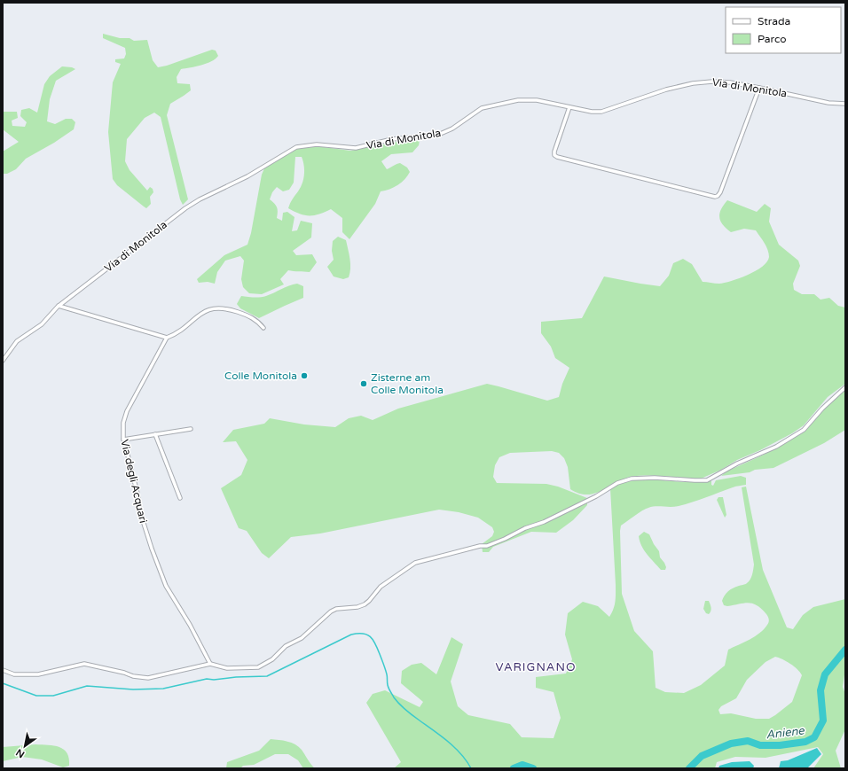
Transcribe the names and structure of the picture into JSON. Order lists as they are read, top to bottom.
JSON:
{
  "streets": {
    "street": ["Via di Monitola", "Via degli Acquari"]
  },
  "districts": ["VARIGNANO"],
  "water": ["Aniene"],
  "places": ["Colle Monitola", "Zisterne am Colle Monitola"],
  "legend": ["Strada", "Parco"],
  "north": "bottom left"
}
